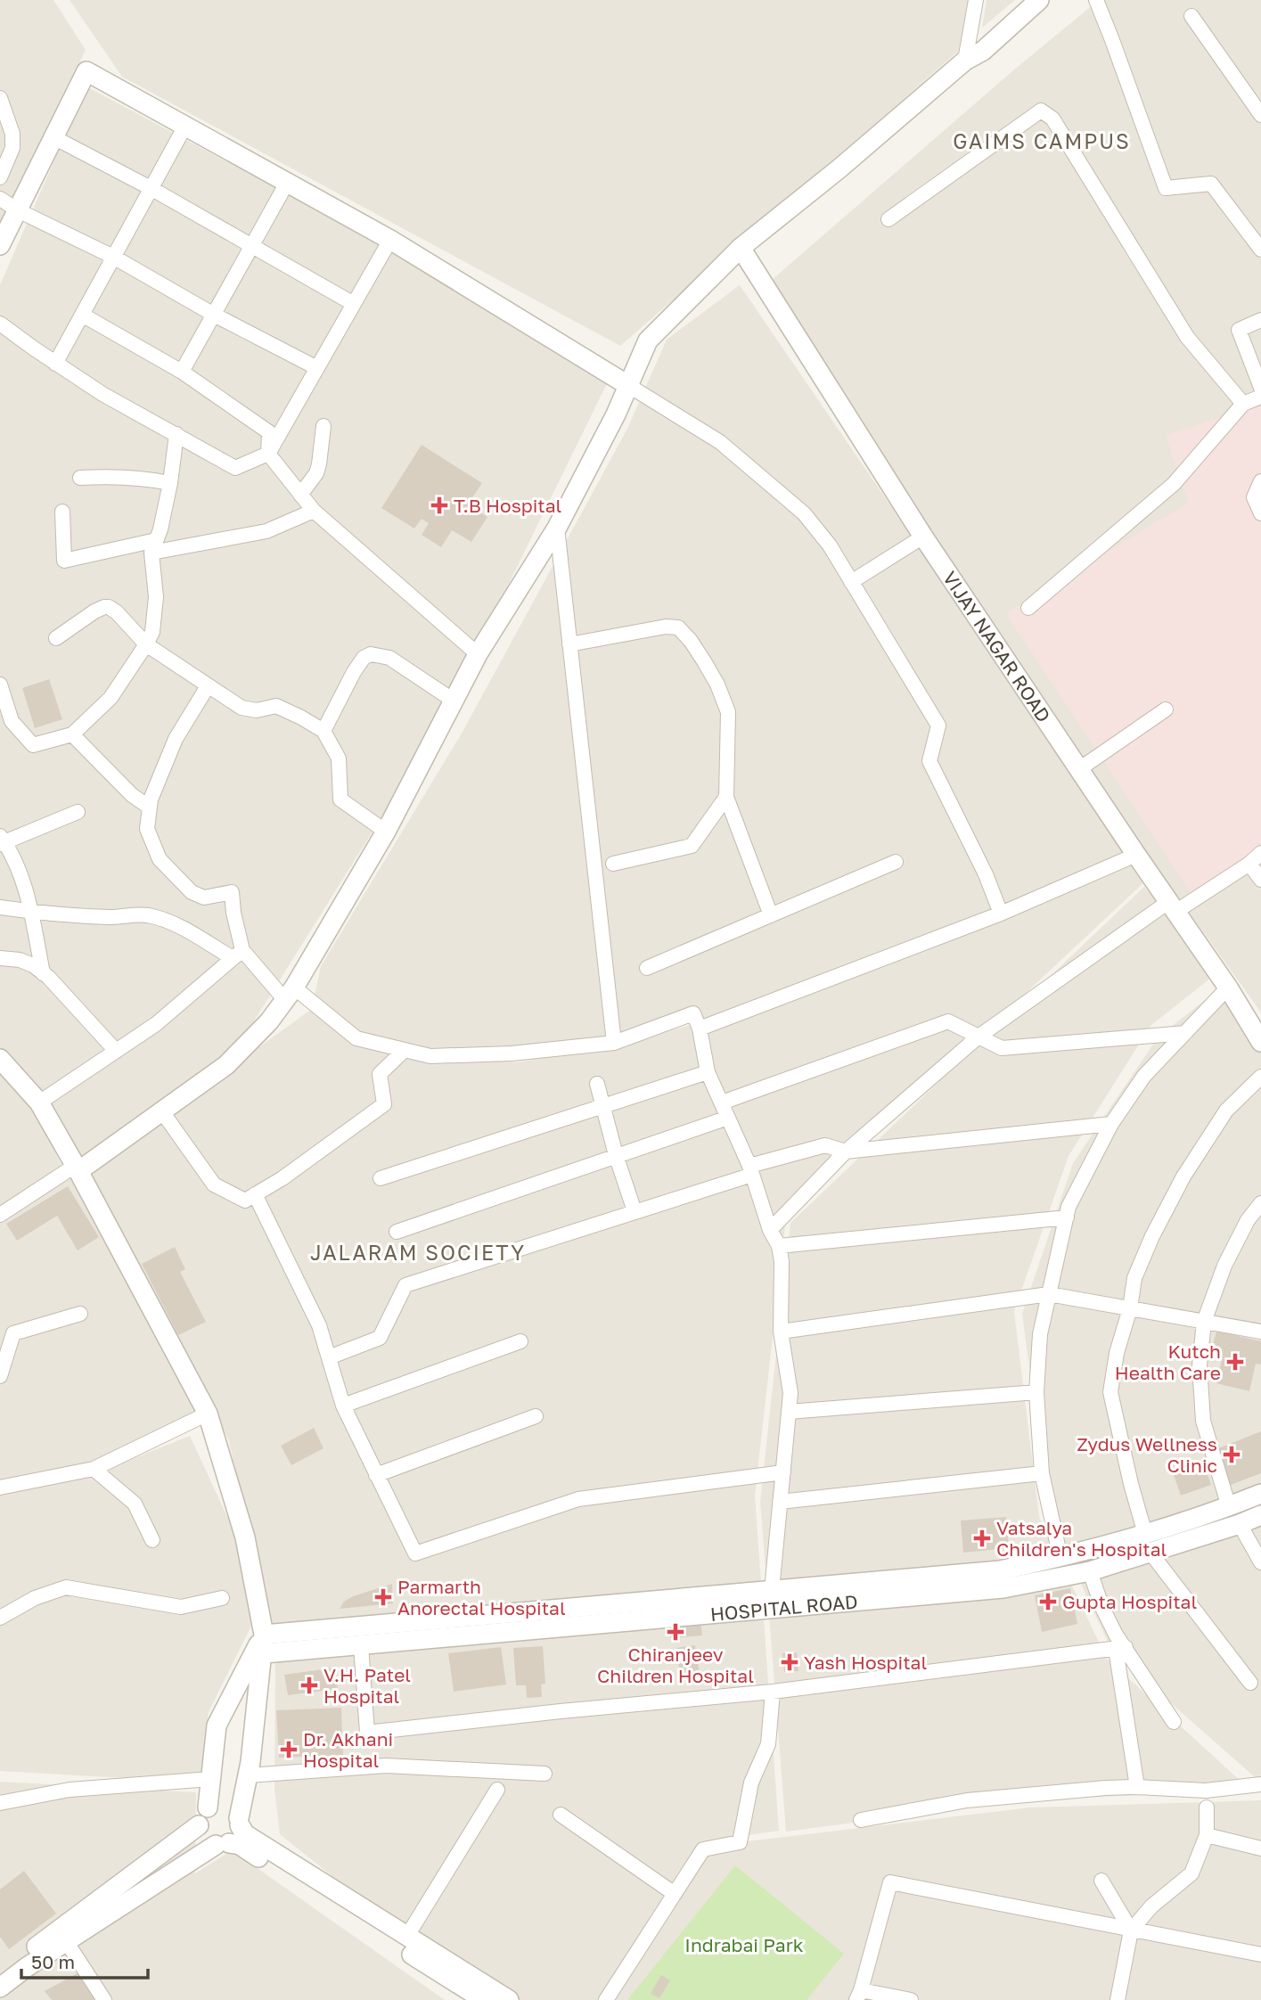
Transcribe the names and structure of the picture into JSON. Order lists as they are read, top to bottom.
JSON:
{
  "streets": {
    "street": ["VIJAY NAGAR ROAD", "HOSPITAL ROAD"]
  },
  "districts": ["GAIMS CAMPUS", "JALARAM SOCIETY"],
  "parks": ["Indrabai Park"],
  "places": {
    "health": [
      "T.B Hospital",
      "Kutch Health Care",
      "Zydus Wellness Clinic",
      "Vatsalya Children's Hospital",
      "Parmarth Anorectal Hospital",
      "Gupta Hospital",
      "Chiranjeev Children Hospital",
      "Yash Hospital",
      "V.H. Patel Hospital",
      "Dr. Akhani Hospital"
    ]
  },
  "scale_bar": "50 m"
}
